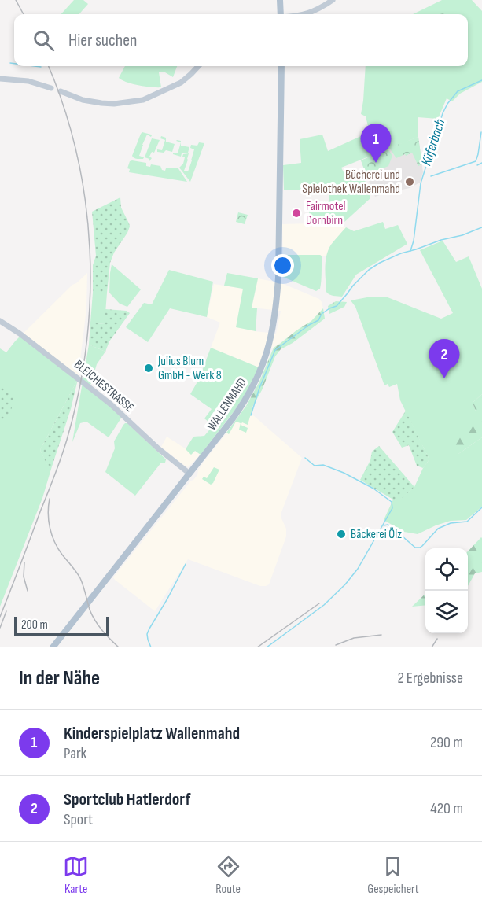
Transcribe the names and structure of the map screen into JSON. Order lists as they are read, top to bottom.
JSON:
{
  "streets": {
    "main road": ["WALLENMAHD"],
    "street": ["BLEICHESTRASSE"]
  },
  "crossings": [
    ["BLEICHESTRASSE", "WALLENMAHD"]
  ],
  "water": ["Küferbach"],
  "places": [
    "Bücherei und Spielothek Wallenmahd",
    "Fairmotel Dornbirn",
    "Julius Blum GmbH - Werk 8",
    "Bäckerei Ölz"
  ],
  "scale_bar": "200 m",
  "page": {
    "search": "Hier suchen",
    "pins": ["1", "2"],
    "scale": "200 m",
    "heading": ["In der Nähe", "2 Ergebnisse"],
    "list": [
      {
        "mark": "1",
        "name": "Kinderspielplatz Wallenmahd",
        "note": "Park",
        "value": "290 m"
      },
      {
        "mark": "2",
        "name": "Sportclub Hatlerdorf",
        "note": "Sport",
        "value": "420 m"
      }
    ],
    "nav": ["Karte", "Route", "Gespeichert"]
  }
}
